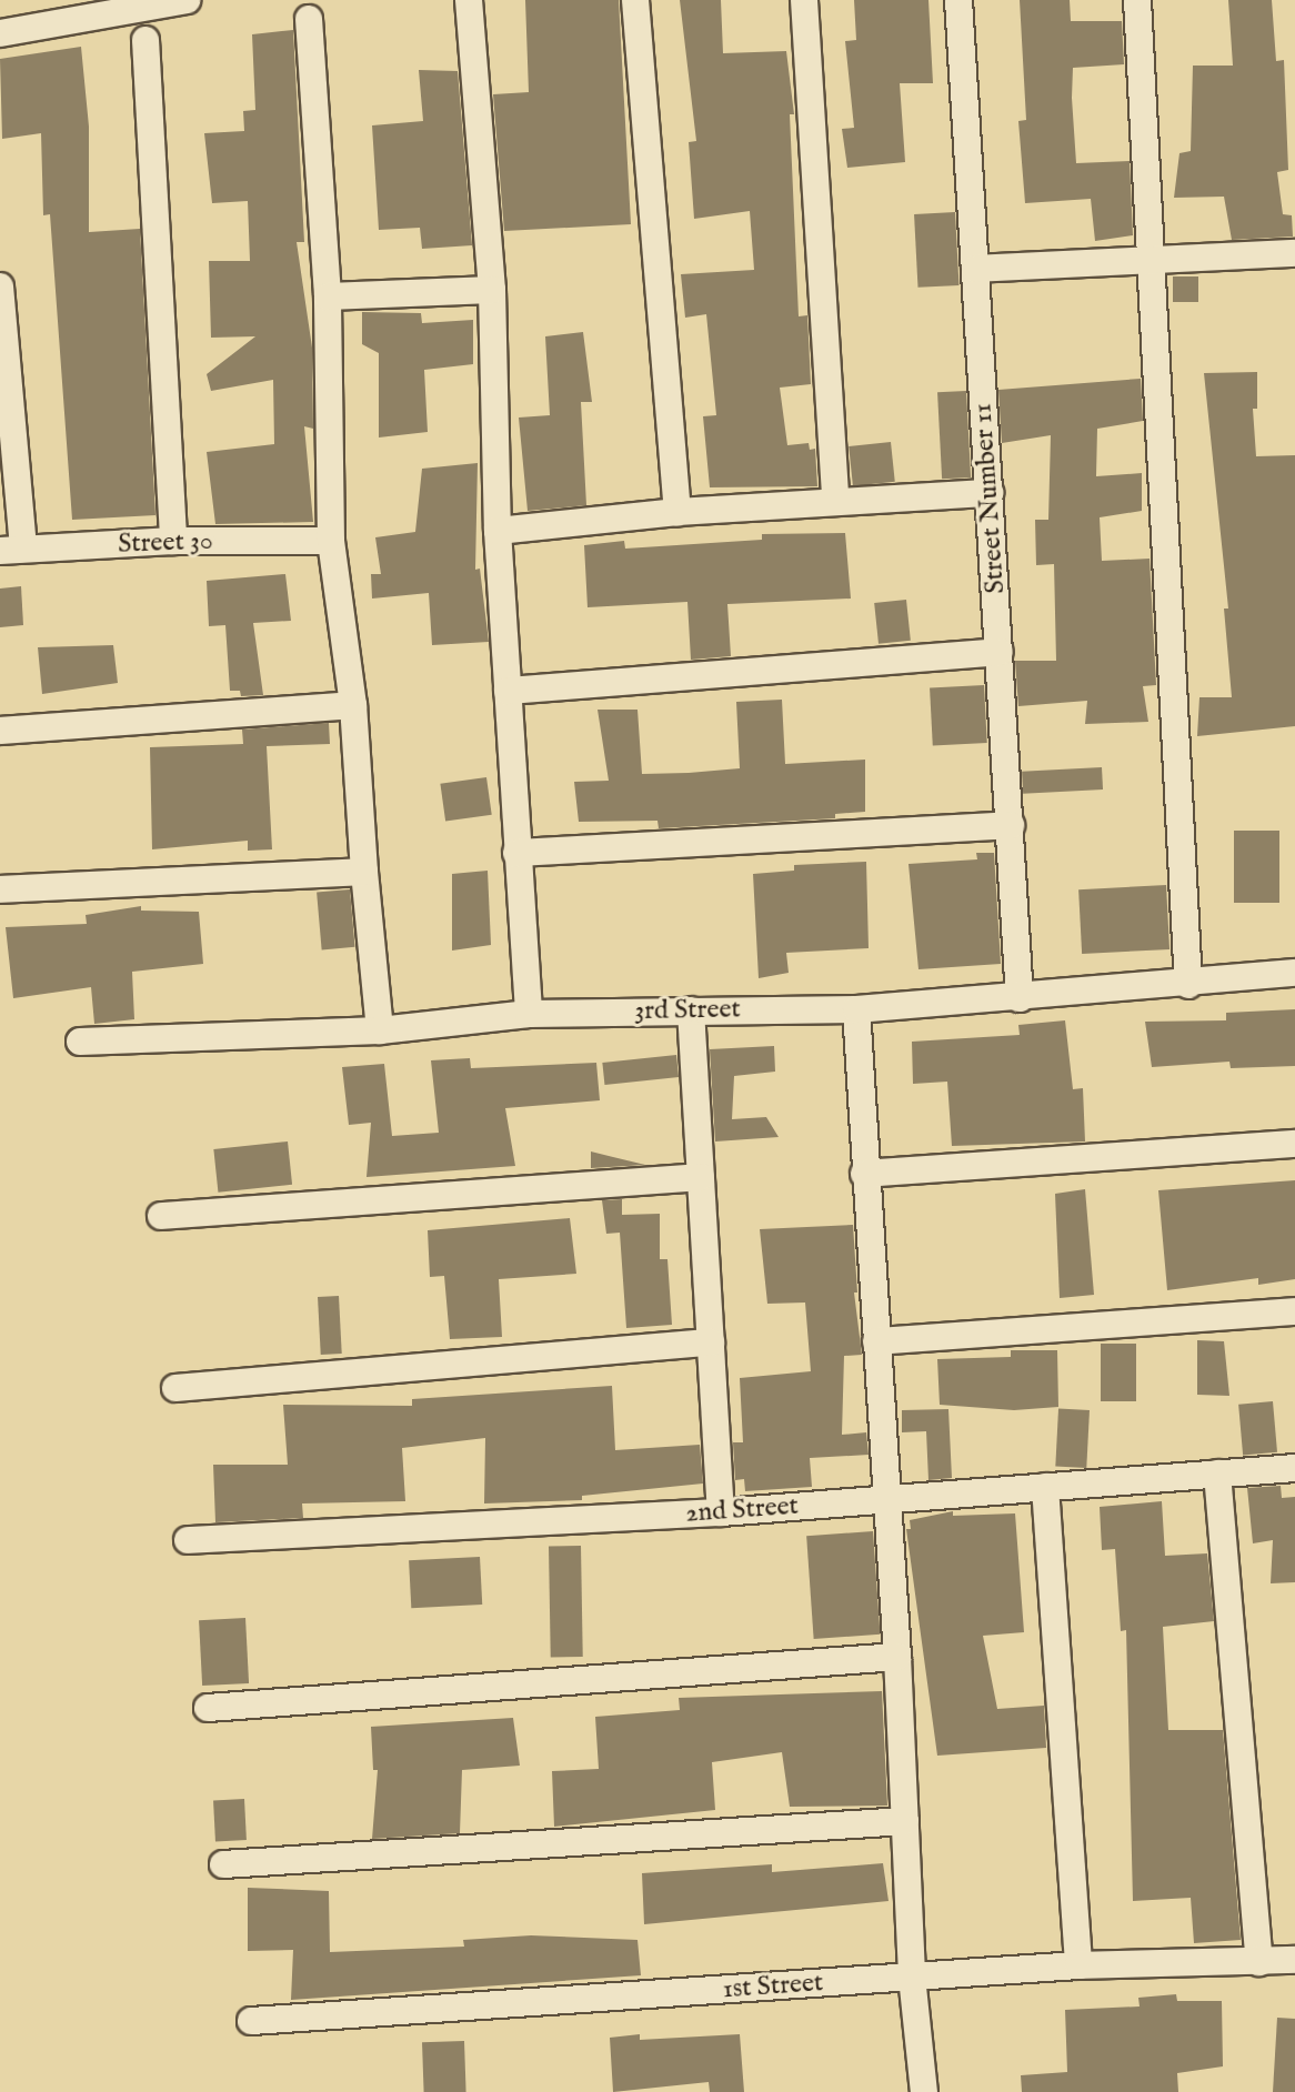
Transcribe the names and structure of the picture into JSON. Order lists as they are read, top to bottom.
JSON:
{
  "streets": {
    "street": [
      "Street Number 11",
      "Street 30",
      "3rd Street",
      "2nd Street",
      "1st Street"
    ]
  },
  "crossings": [
    ["Street Number 11", "3rd Street"]
  ]
}
